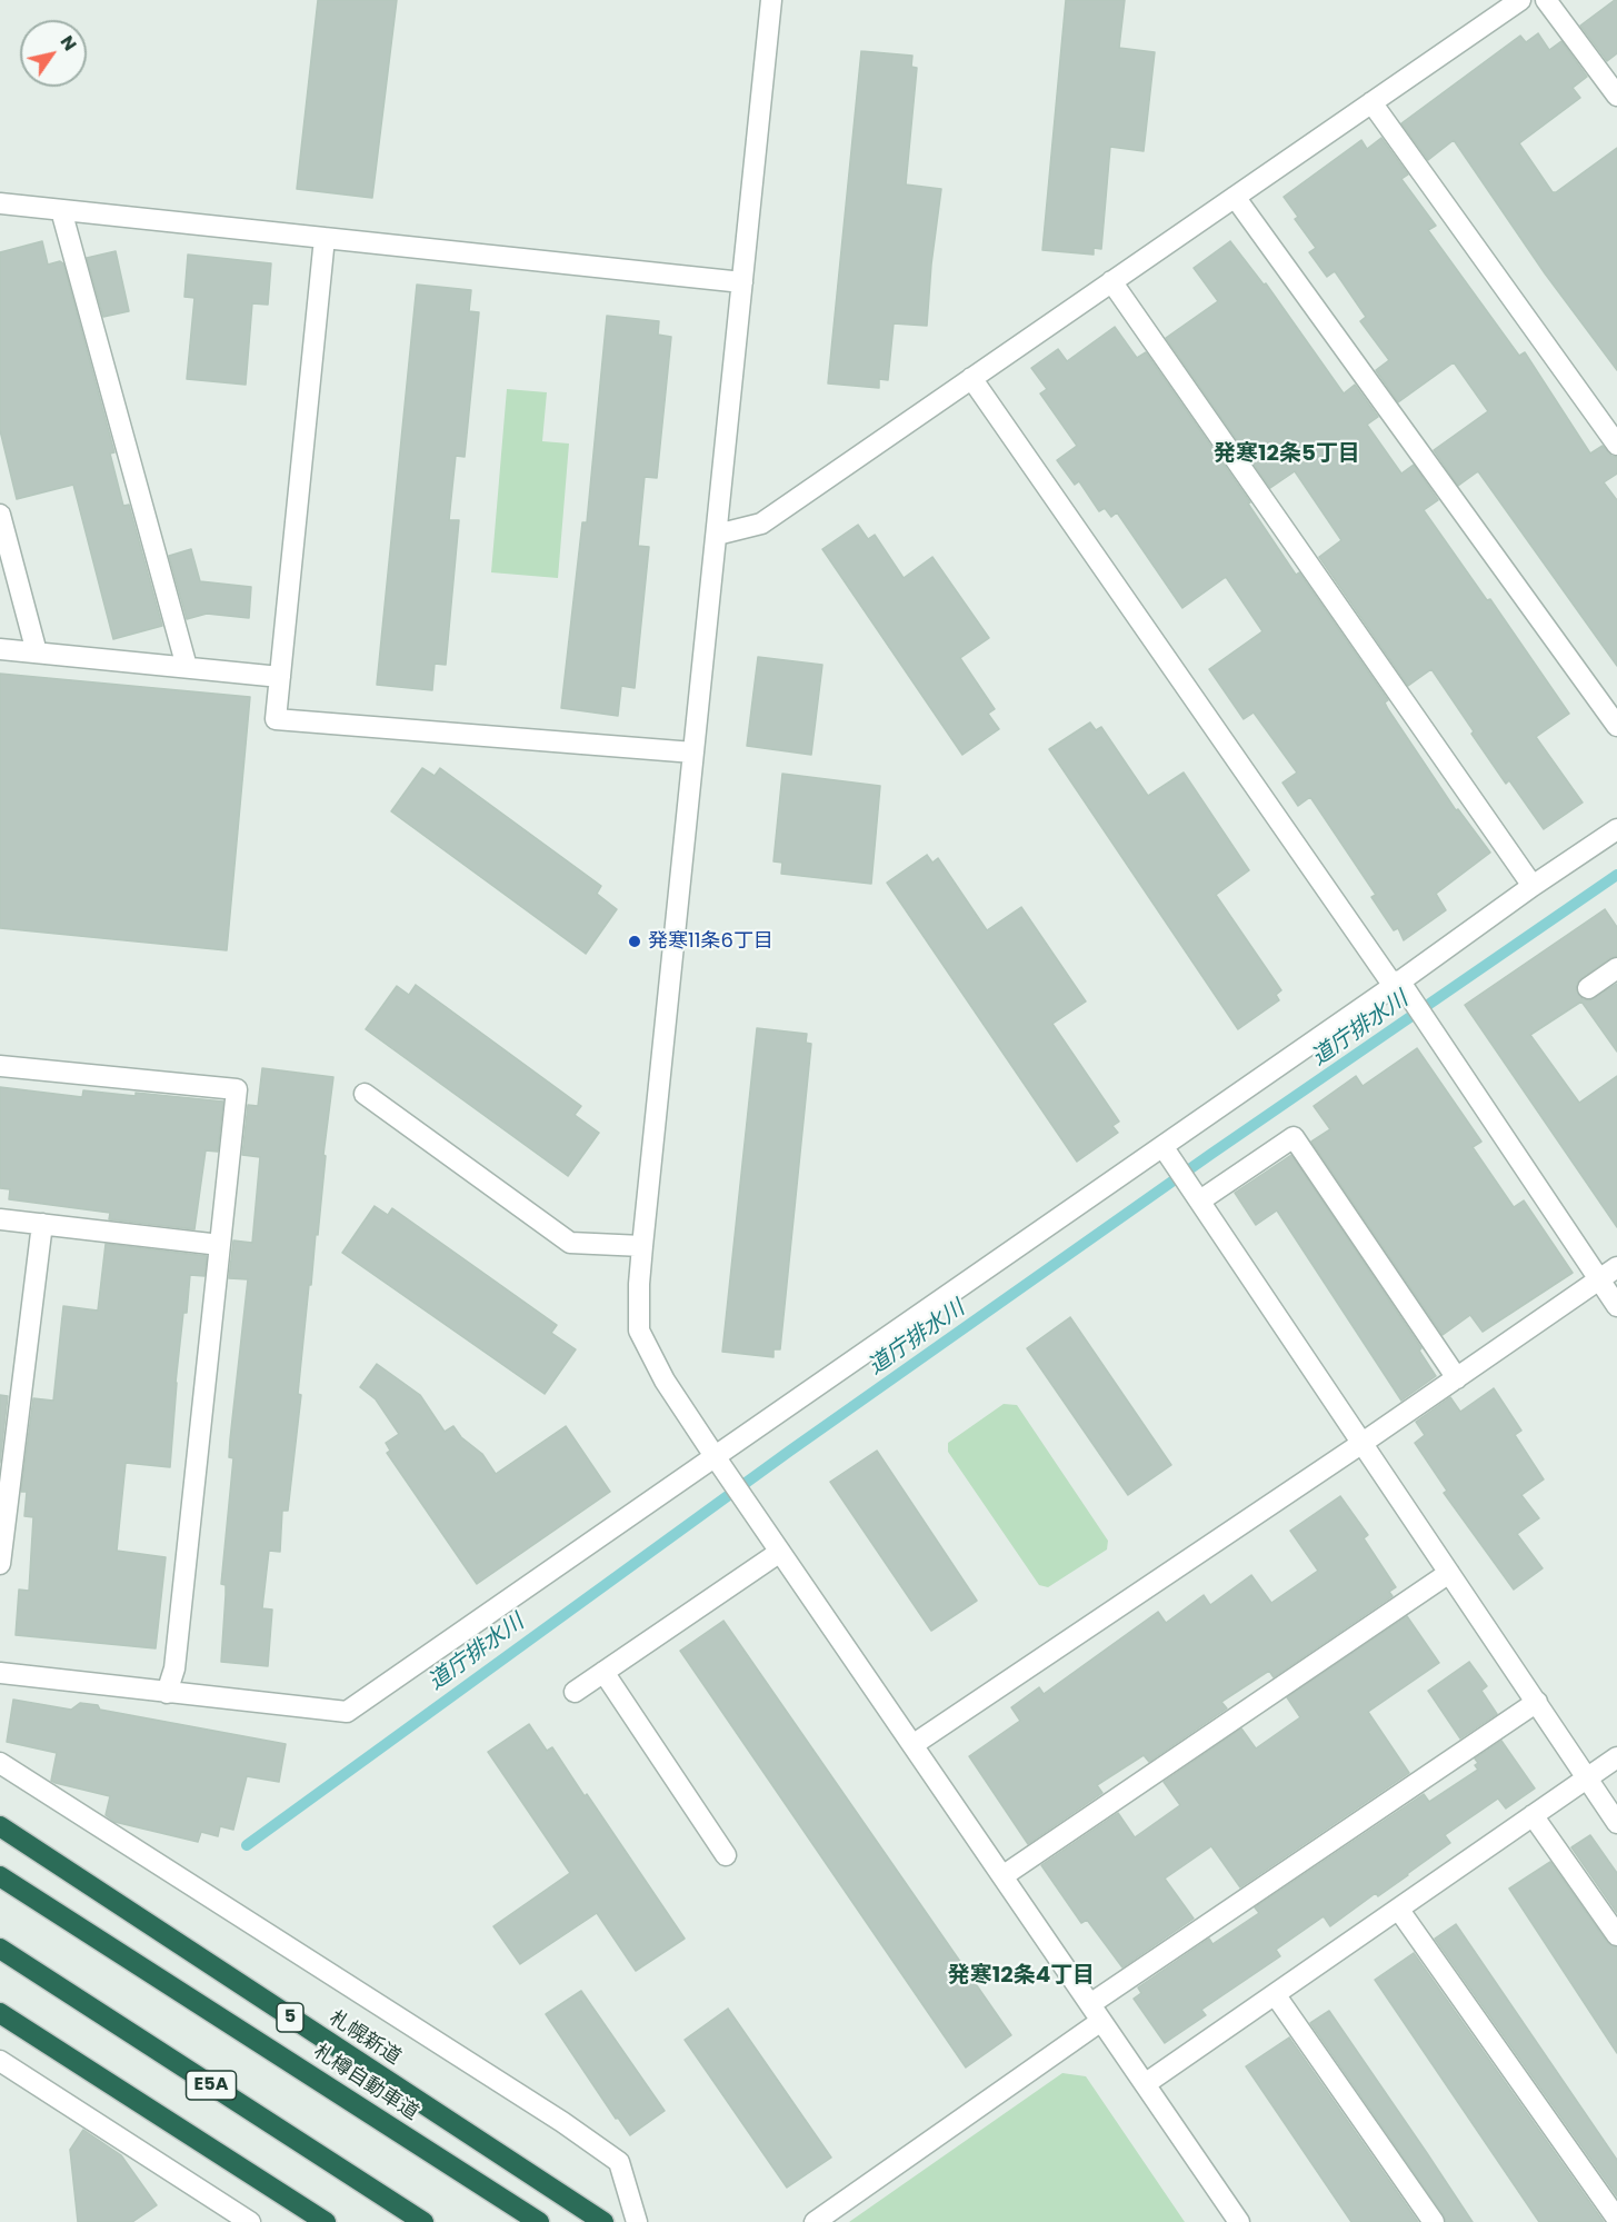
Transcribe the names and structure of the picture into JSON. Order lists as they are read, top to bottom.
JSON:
{
  "streets": {
    "highway": [
      "5",
      "札幌新道",
      "札樽自動車道",
      "E5A"
    ]
  },
  "districts": ["発寒12条5丁目", "発寒12条4丁目"],
  "water": ["道庁排水川"],
  "places": ["発寒11条6丁目"],
  "north": "top right"
}
